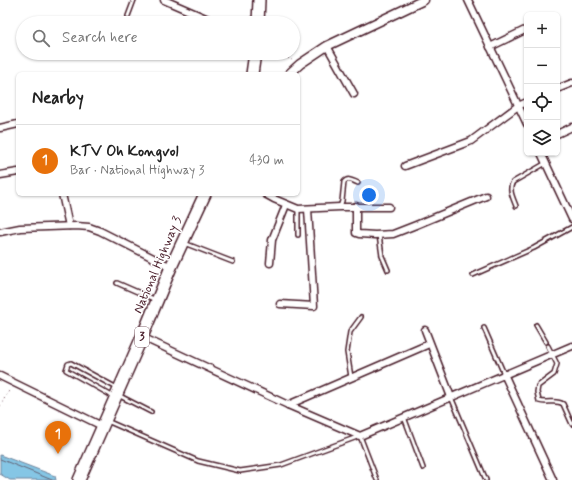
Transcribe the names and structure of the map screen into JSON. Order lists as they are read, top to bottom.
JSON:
{
  "streets": {
    "highway": ["National Highway 3", "3"]
  },
  "page": {
    "map_buttons": ["+", "−"],
    "search": "Search here",
    "heading": "Nearby",
    "list": [
      {
        "mark": "1",
        "name": "KTV Oh Kongvol",
        "note": "Bar · National Highway 3",
        "value": "430 m"
      }
    ],
    "pins": "1"
  }
}
